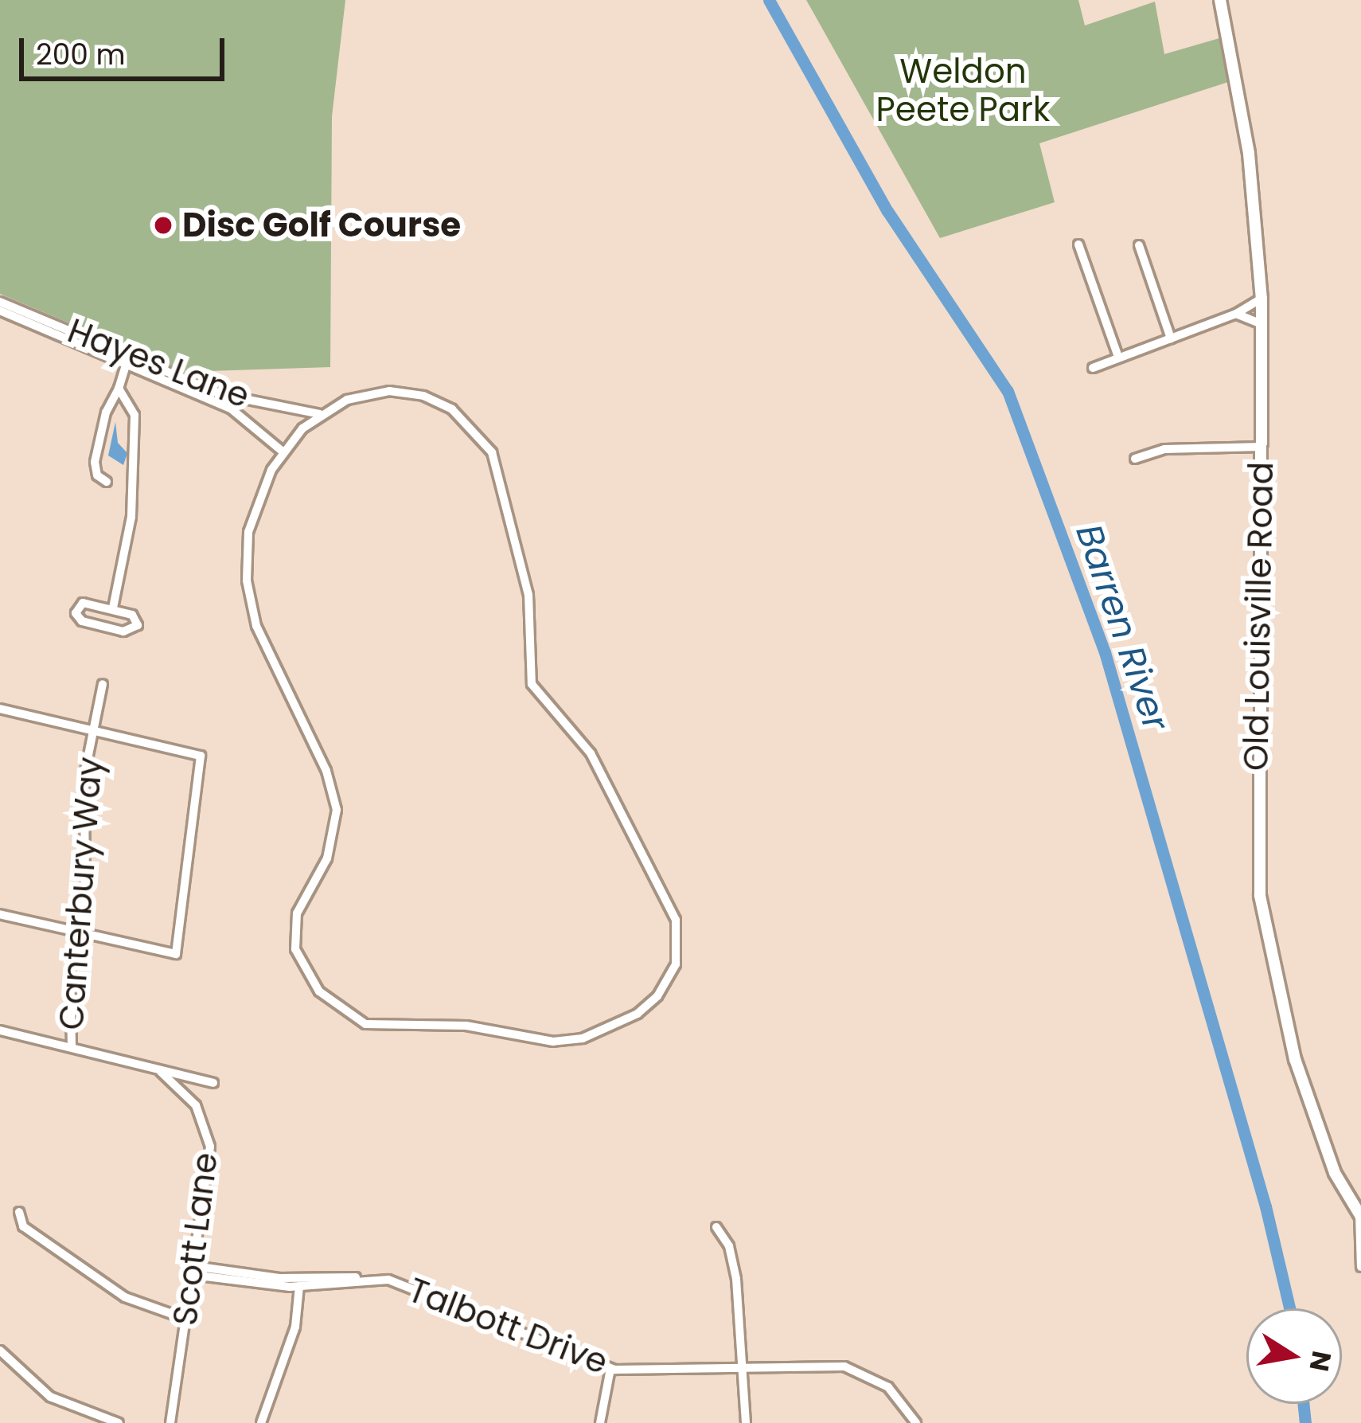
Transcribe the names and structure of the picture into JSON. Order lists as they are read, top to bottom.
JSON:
{
  "streets": {
    "street": [
      "Hayes Lane",
      "Old Louisville Road",
      "Canterbury Way",
      "Scott Lane",
      "Talbott Drive"
    ]
  },
  "crossings": [
    ["Canterbury Way", "Scott Lane"],
    ["Scott Lane", "Talbott Drive"]
  ],
  "water": ["Barren River"],
  "parks": ["Weldon Peete Park"],
  "places": ["Disc Golf Course"],
  "scale_bar": "200 m",
  "north": "right"
}
